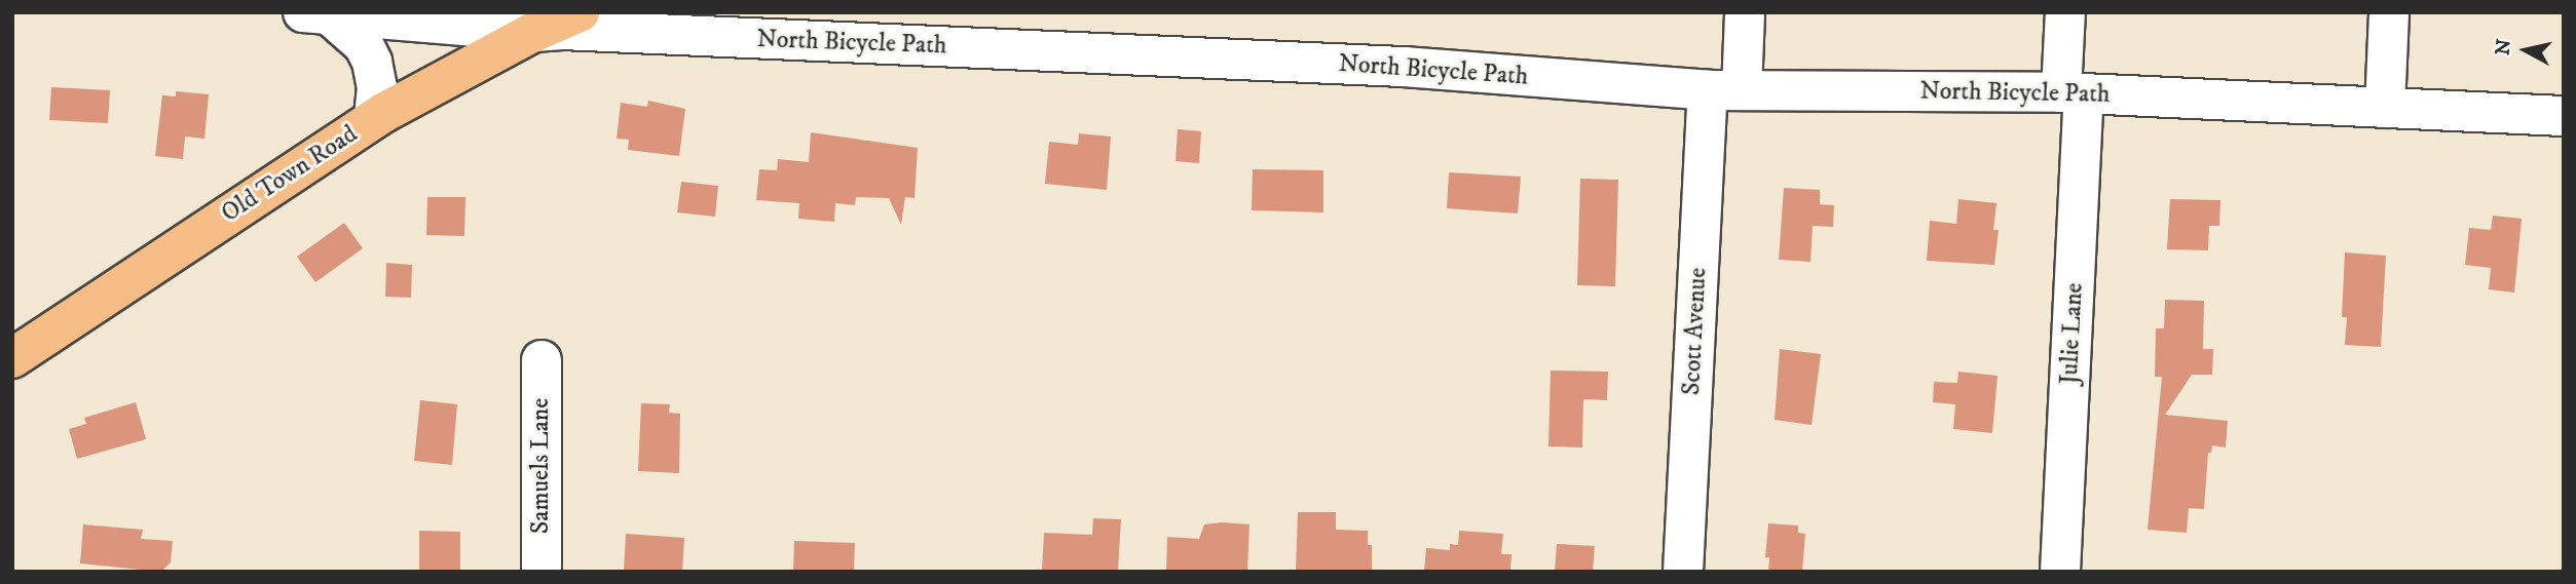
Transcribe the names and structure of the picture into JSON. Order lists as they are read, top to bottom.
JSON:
{
  "streets": {
    "main road": ["Old Town Road"],
    "street": [
      "North Bicycle Path",
      "Scott Avenue",
      "Julie Lane",
      "Samuels Lane"
    ]
  },
  "crossings": [
    ["North Bicycle Path", "Old Town Road"],
    ["North Bicycle Path", "Scott Avenue"],
    ["North Bicycle Path", "Julie Lane"]
  ],
  "north": "left"
}
